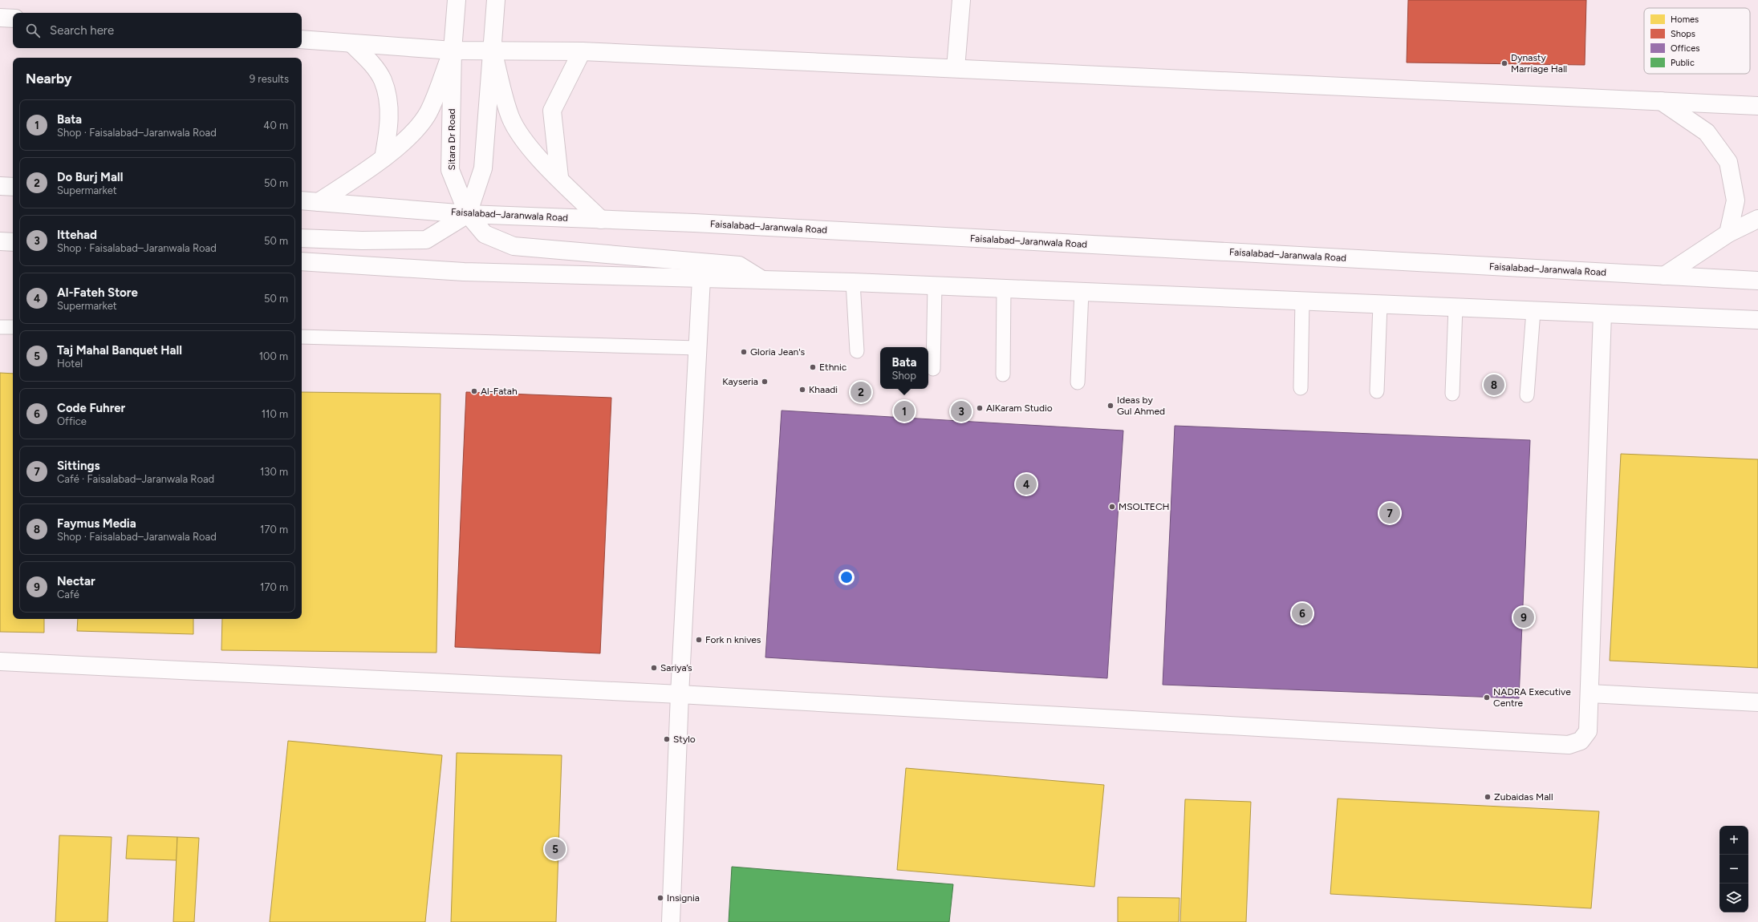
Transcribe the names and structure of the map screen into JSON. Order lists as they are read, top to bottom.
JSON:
{
  "streets": {
    "street": ["Sitara Dr Road", "Faisalabad–Jaranwala Road"]
  },
  "crossings": [
    ["Sitara Dr Road", "Faisalabad–Jaranwala Road"]
  ],
  "places": [
    "Dynasty Marriage Hall",
    "Gloria Jean's",
    "Ethnic",
    "Kayseria",
    "Khaadi",
    "Al-Fatah",
    "Ideas by Gul Ahmed",
    "AlKaram Studio",
    "MSOLTECH",
    "Fork n knives",
    "Sariya’s",
    "NADRA Executive Centre",
    "Stylo",
    "Zubaidas Mall",
    "Insignia"
  ],
  "legend": [
    "Homes",
    "Shops",
    "Offices",
    "Public"
  ],
  "page": {
    "search": "Search here",
    "heading": ["Nearby", "9 results"],
    "list": [
      {
        "mark": "1",
        "name": "Bata",
        "note": "Shop · Faisalabad–Jaranwala Road",
        "value": "40 m"
      },
      {
        "mark": "2",
        "name": "Do Burj Mall",
        "note": "Supermarket",
        "value": "50 m"
      },
      {
        "mark": "3",
        "name": "Ittehad",
        "note": "Shop · Faisalabad–Jaranwala Road",
        "value": "50 m"
      },
      {
        "mark": "4",
        "name": "Al-Fateh Store",
        "note": "Supermarket",
        "value": "50 m"
      },
      {
        "mark": "5",
        "name": "Taj Mahal Banquet Hall",
        "note": "Hotel",
        "value": "100 m"
      },
      {
        "mark": "6",
        "name": "Code Fuhrer",
        "note": "Office",
        "value": "110 m"
      },
      {
        "mark": "7",
        "name": "Sittings",
        "note": "Café · Faisalabad–Jaranwala Road",
        "value": "130 m"
      },
      {
        "mark": "8",
        "name": "Faymus Media",
        "note": "Shop · Faisalabad–Jaranwala Road",
        "value": "170 m"
      },
      {
        "mark": "9",
        "name": "Nectar",
        "note": "Café",
        "value": "170 m"
      }
    ],
    "popup": ["Bata", "Shop"],
    "pins": [
      "8",
      "2",
      "1",
      "3",
      "4",
      "7",
      "6",
      "9",
      "5"
    ],
    "map_buttons": ["+", "−"]
  }
}
